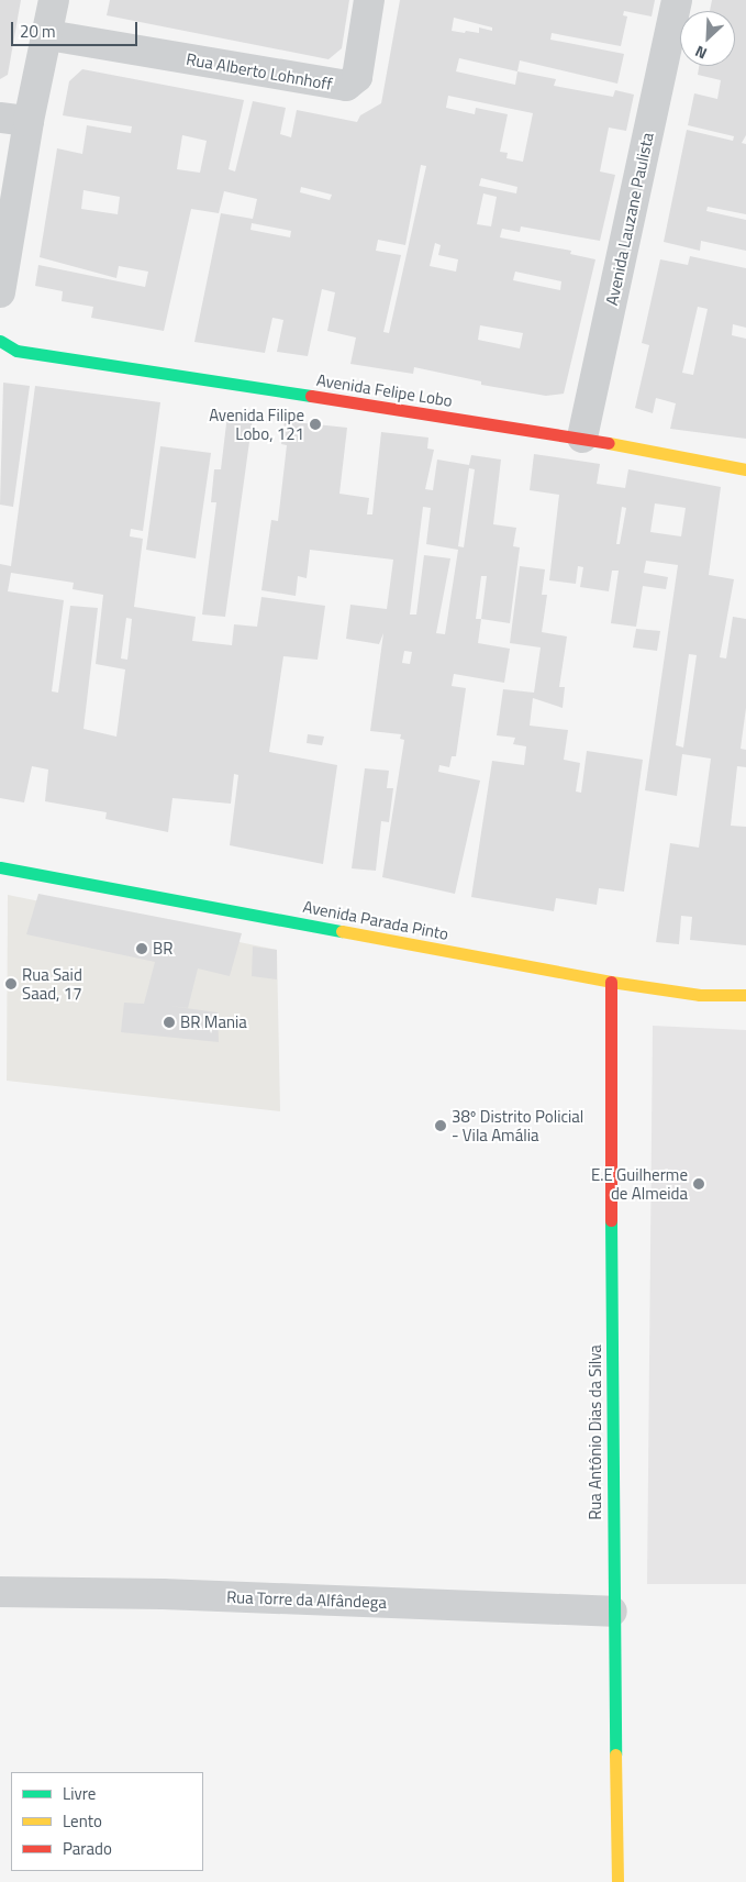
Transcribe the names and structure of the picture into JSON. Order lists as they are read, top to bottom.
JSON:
{
  "streets": {
    "street": [
      "Rua Alberto Lohnhoff",
      "Avenida Lauzane Paulista",
      "Avenida Felipe Lobo",
      "Avenida Parada Pinto",
      "Rua Antônio Dias da Silva",
      "Rua Torre da Alfândega"
    ]
  },
  "crossings": [
    ["Avenida Lauzane Paulista", "Avenida Felipe Lobo"],
    ["Avenida Parada Pinto", "Rua Antônio Dias da Silva"],
    ["Rua Antônio Dias da Silva", "Rua Torre da Alfândega"]
  ],
  "places": [
    "Avenida Filipe Lobo, 121",
    "BR",
    "Rua Said Saad, 17",
    "BR Mania",
    "38º Distrito Policial - Vila Amália",
    "E.E Guilherme de Almeida"
  ],
  "legend": ["Livre", "Lento", "Parado"],
  "scale_bar": "20 m",
  "north": "bottom left"
}
